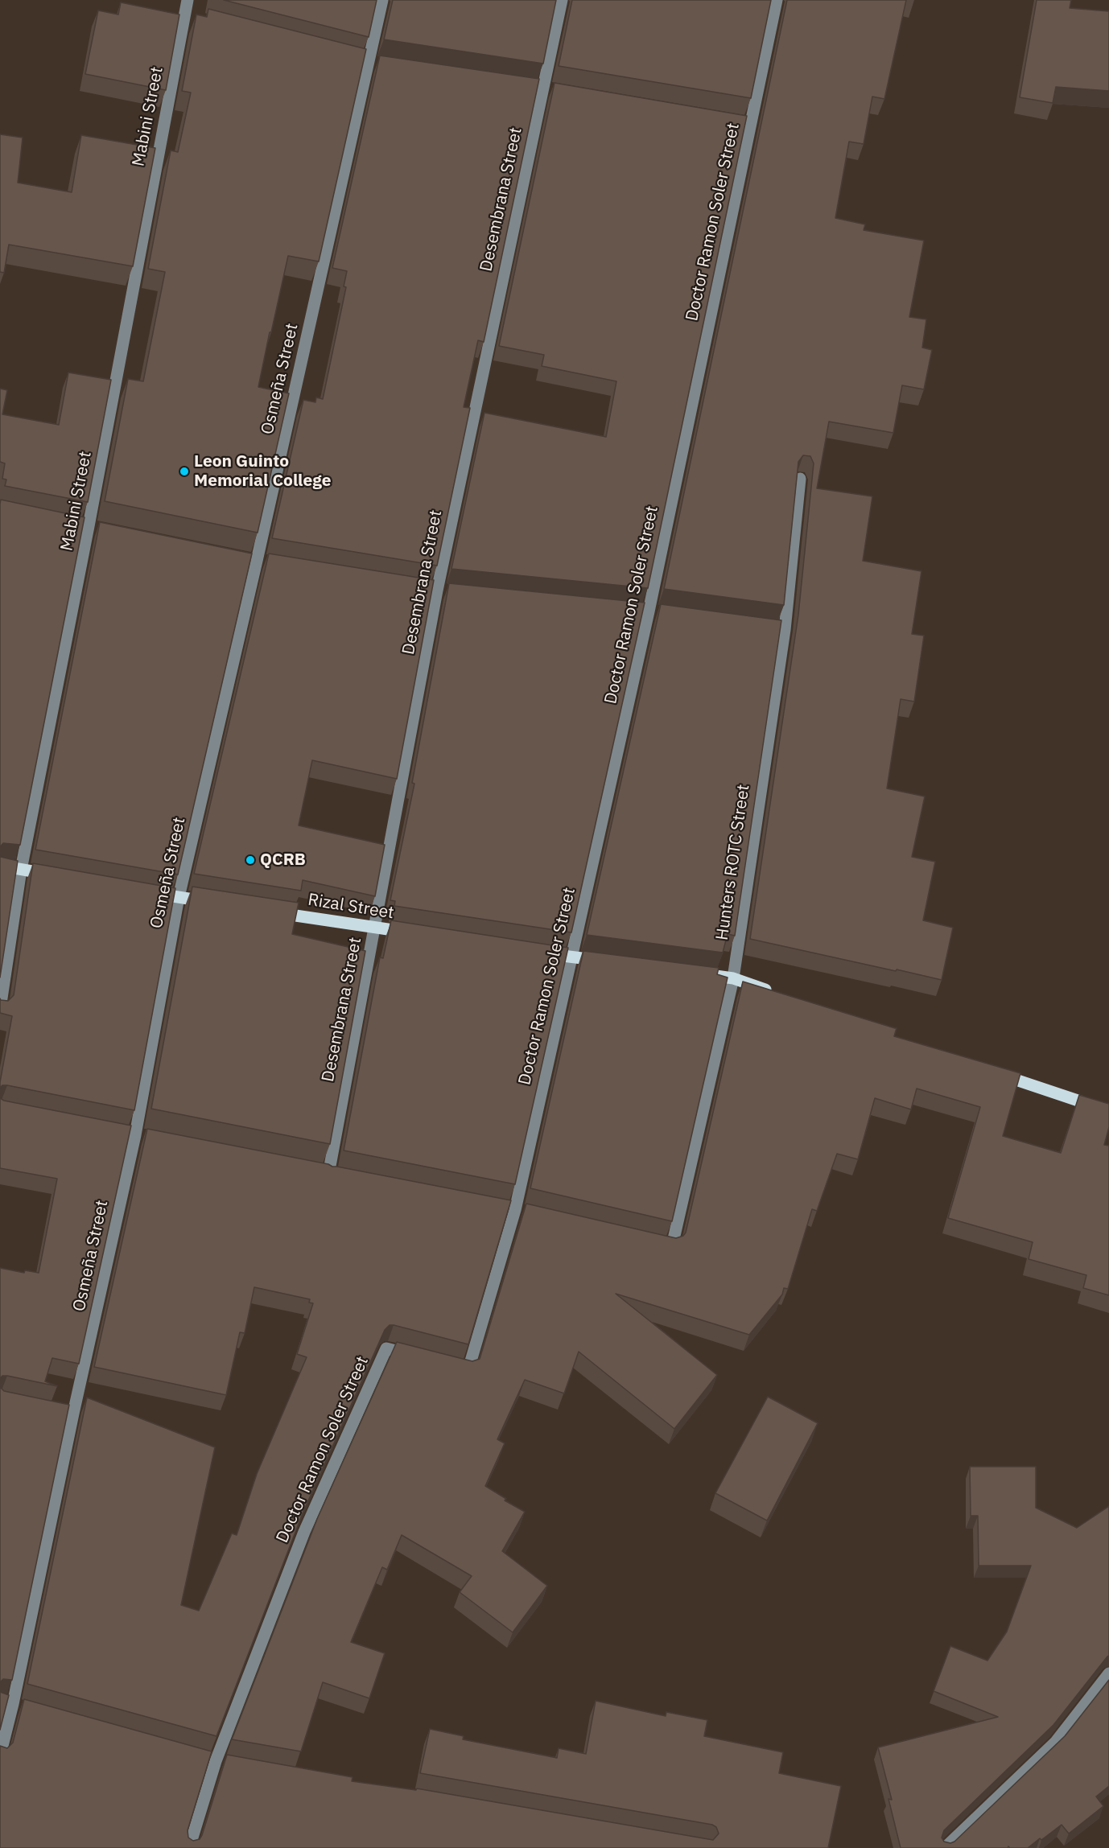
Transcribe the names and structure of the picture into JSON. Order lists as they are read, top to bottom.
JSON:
{
  "streets": {
    "main road": ["Rizal Street"],
    "street": [
      "Mabini Street",
      "Desembrana Street",
      "Doctor Ramon Soler Street",
      "Osmeña Street",
      "Hunters ROTC Street"
    ]
  },
  "crossings": [
    ["Desembrana Street", "Rizal Street"]
  ],
  "places": ["Leon Guinto Memorial College", "QCRB"]
}
